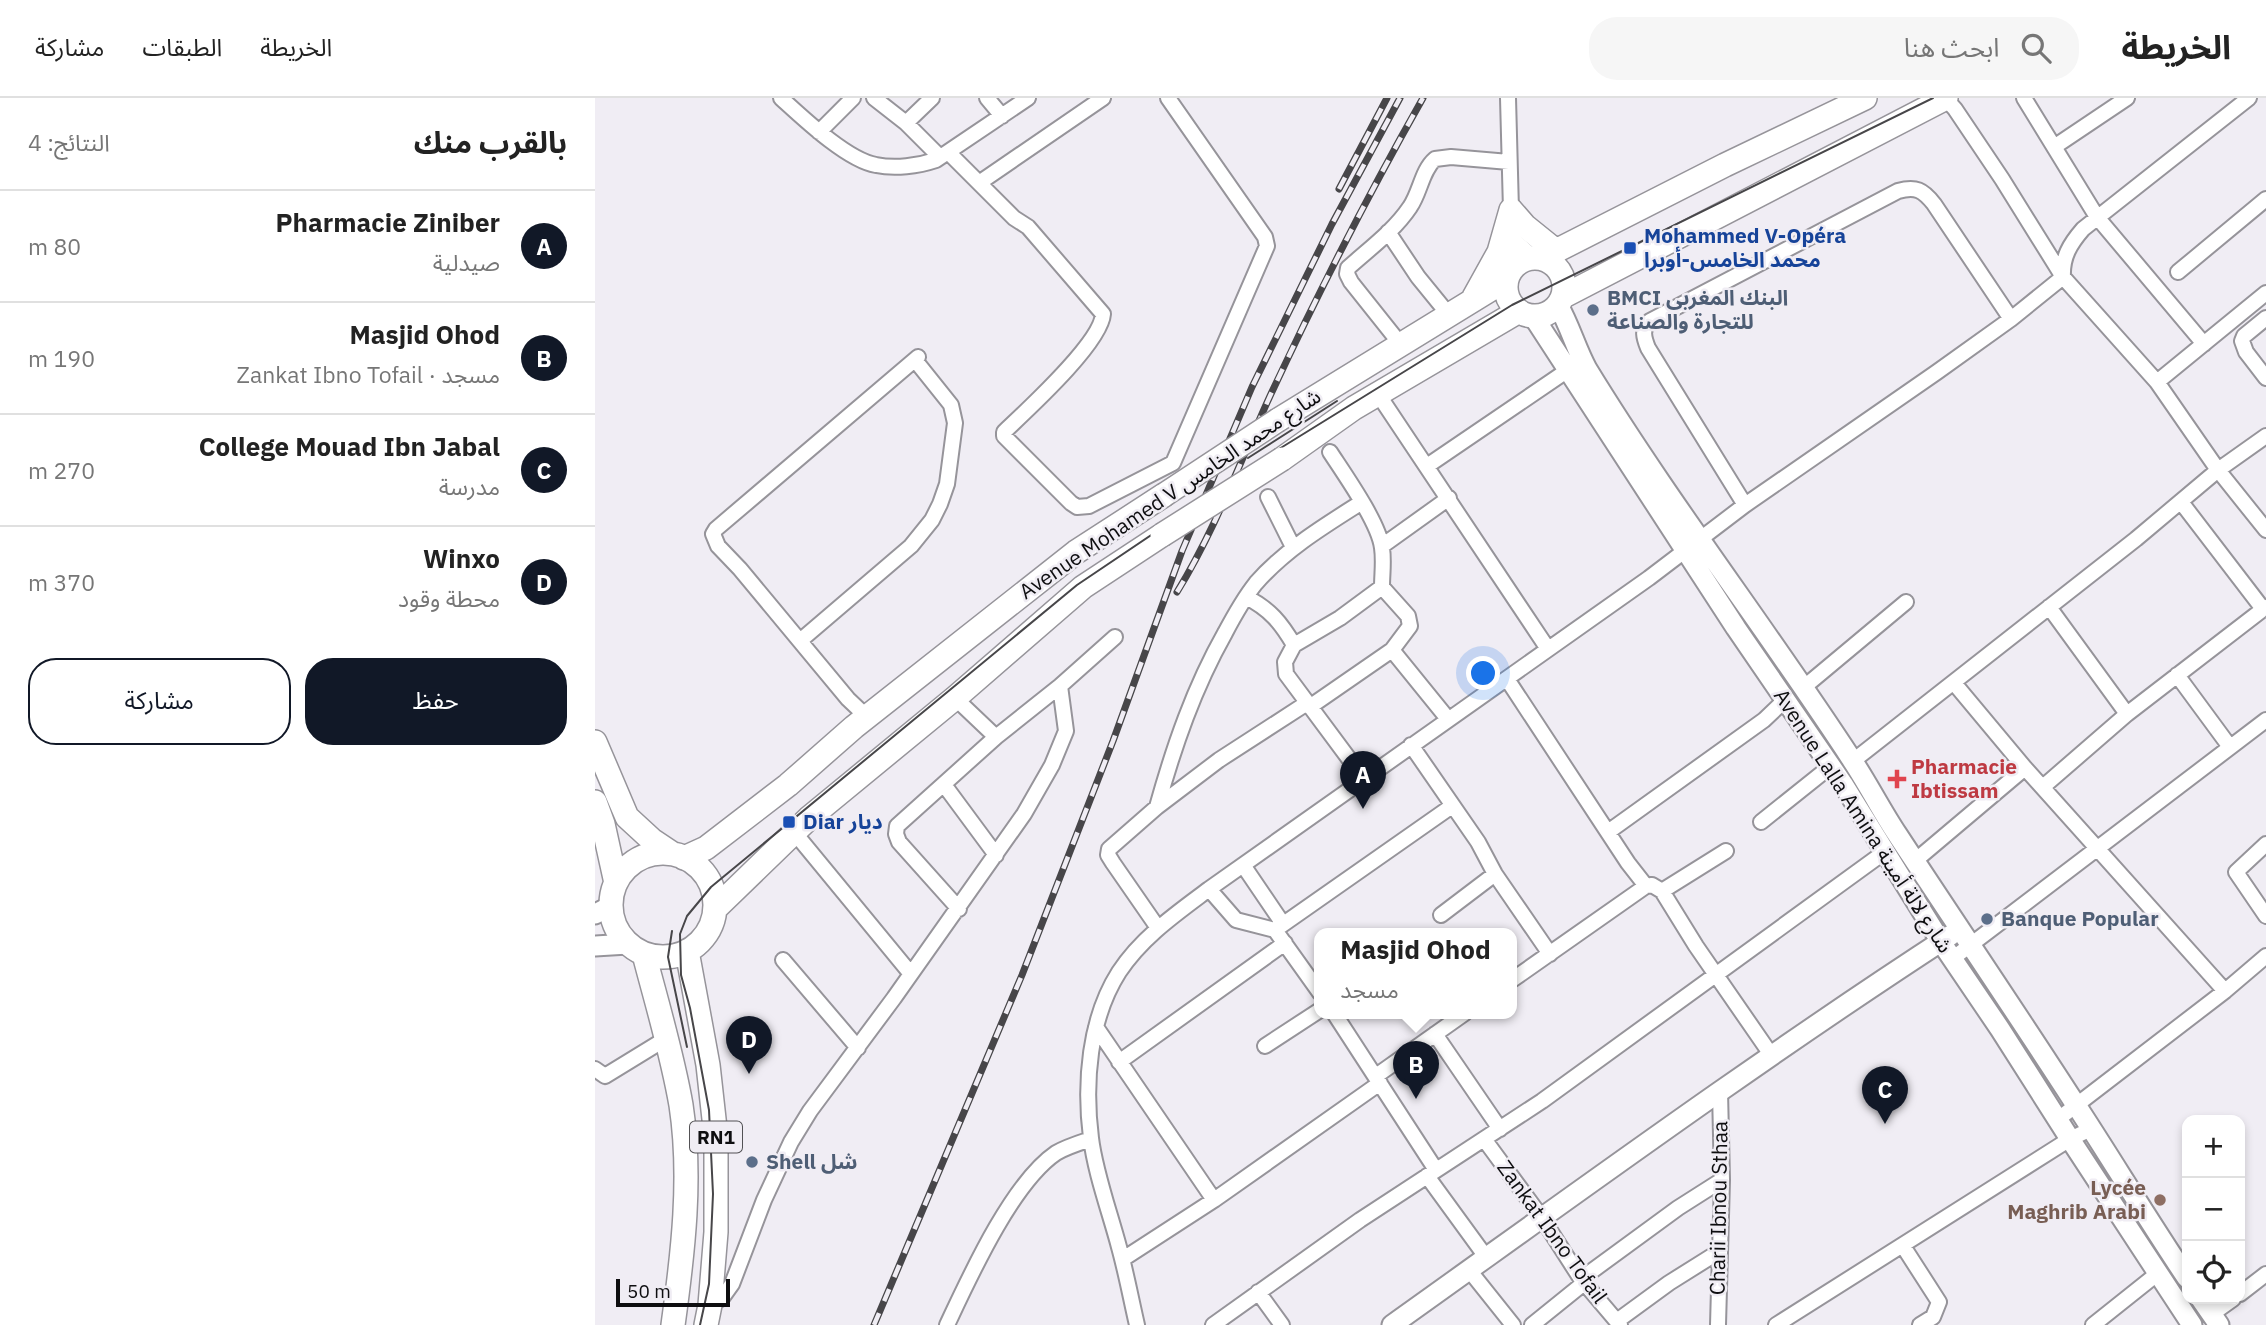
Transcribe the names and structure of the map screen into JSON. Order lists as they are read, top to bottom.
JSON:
{
  "streets": {
    "main road": ["Avenue Mohamed V شارع محمد الخامس", "RN1"],
    "street": ["Avenue Lalla Amina شارع لالة أمينة", "Charii Ibnou Sthaa", "Zankat Ibno Tofail"]
  },
  "crossings": [
    ["Avenue Mohamed V شارع محمد الخامس", "Avenue Lalla Amina شارع لالة أمينة"],
    ["Avenue Mohamed V شارع محمد الخامس", "RN1"]
  ],
  "places": {
    "transit": ["Mohammed V-Opéra محمد الخامس-أوبرا", "Diar ديار"],
    "other": [
      "BMCI البنك المغربي للتجارة والصناعة",
      "Banque Popular",
      "Shell شل",
      "Lycée Maghrib Arabi"
    ],
    "health": ["Pharmacie Ibtissam"]
  },
  "scale_bar": "50 m",
  "page": {
    "header": "الخريطة",
    "search": "ابحث هنا",
    "nav": ["الخريطة", "الطبقات", "مشاركة"],
    "heading": ["بالقرب منك", "النتائج: 4"],
    "list": [
      {
        "mark": "A",
        "name": "Pharmacie Ziniber",
        "note": "صيدلية",
        "value": "80 m"
      },
      {
        "mark": "B",
        "name": "Masjid Ohod",
        "note": "مسجد · Zankat Ibno Tofail",
        "value": "190 m"
      },
      {
        "mark": "C",
        "name": "College Mouad Ibn Jabal",
        "note": "مدرسة",
        "value": "270 m"
      },
      {
        "mark": "D",
        "name": "Winxo",
        "note": "محطة وقود",
        "value": "370 m"
      }
    ],
    "buttons": ["حفظ", "مشاركة"],
    "pins": [
      "A",
      "D",
      "B",
      "C"
    ],
    "popup": ["Masjid Ohod", "مسجد"],
    "map_buttons": ["+", "−"],
    "scale": "50 m"
  }
}
